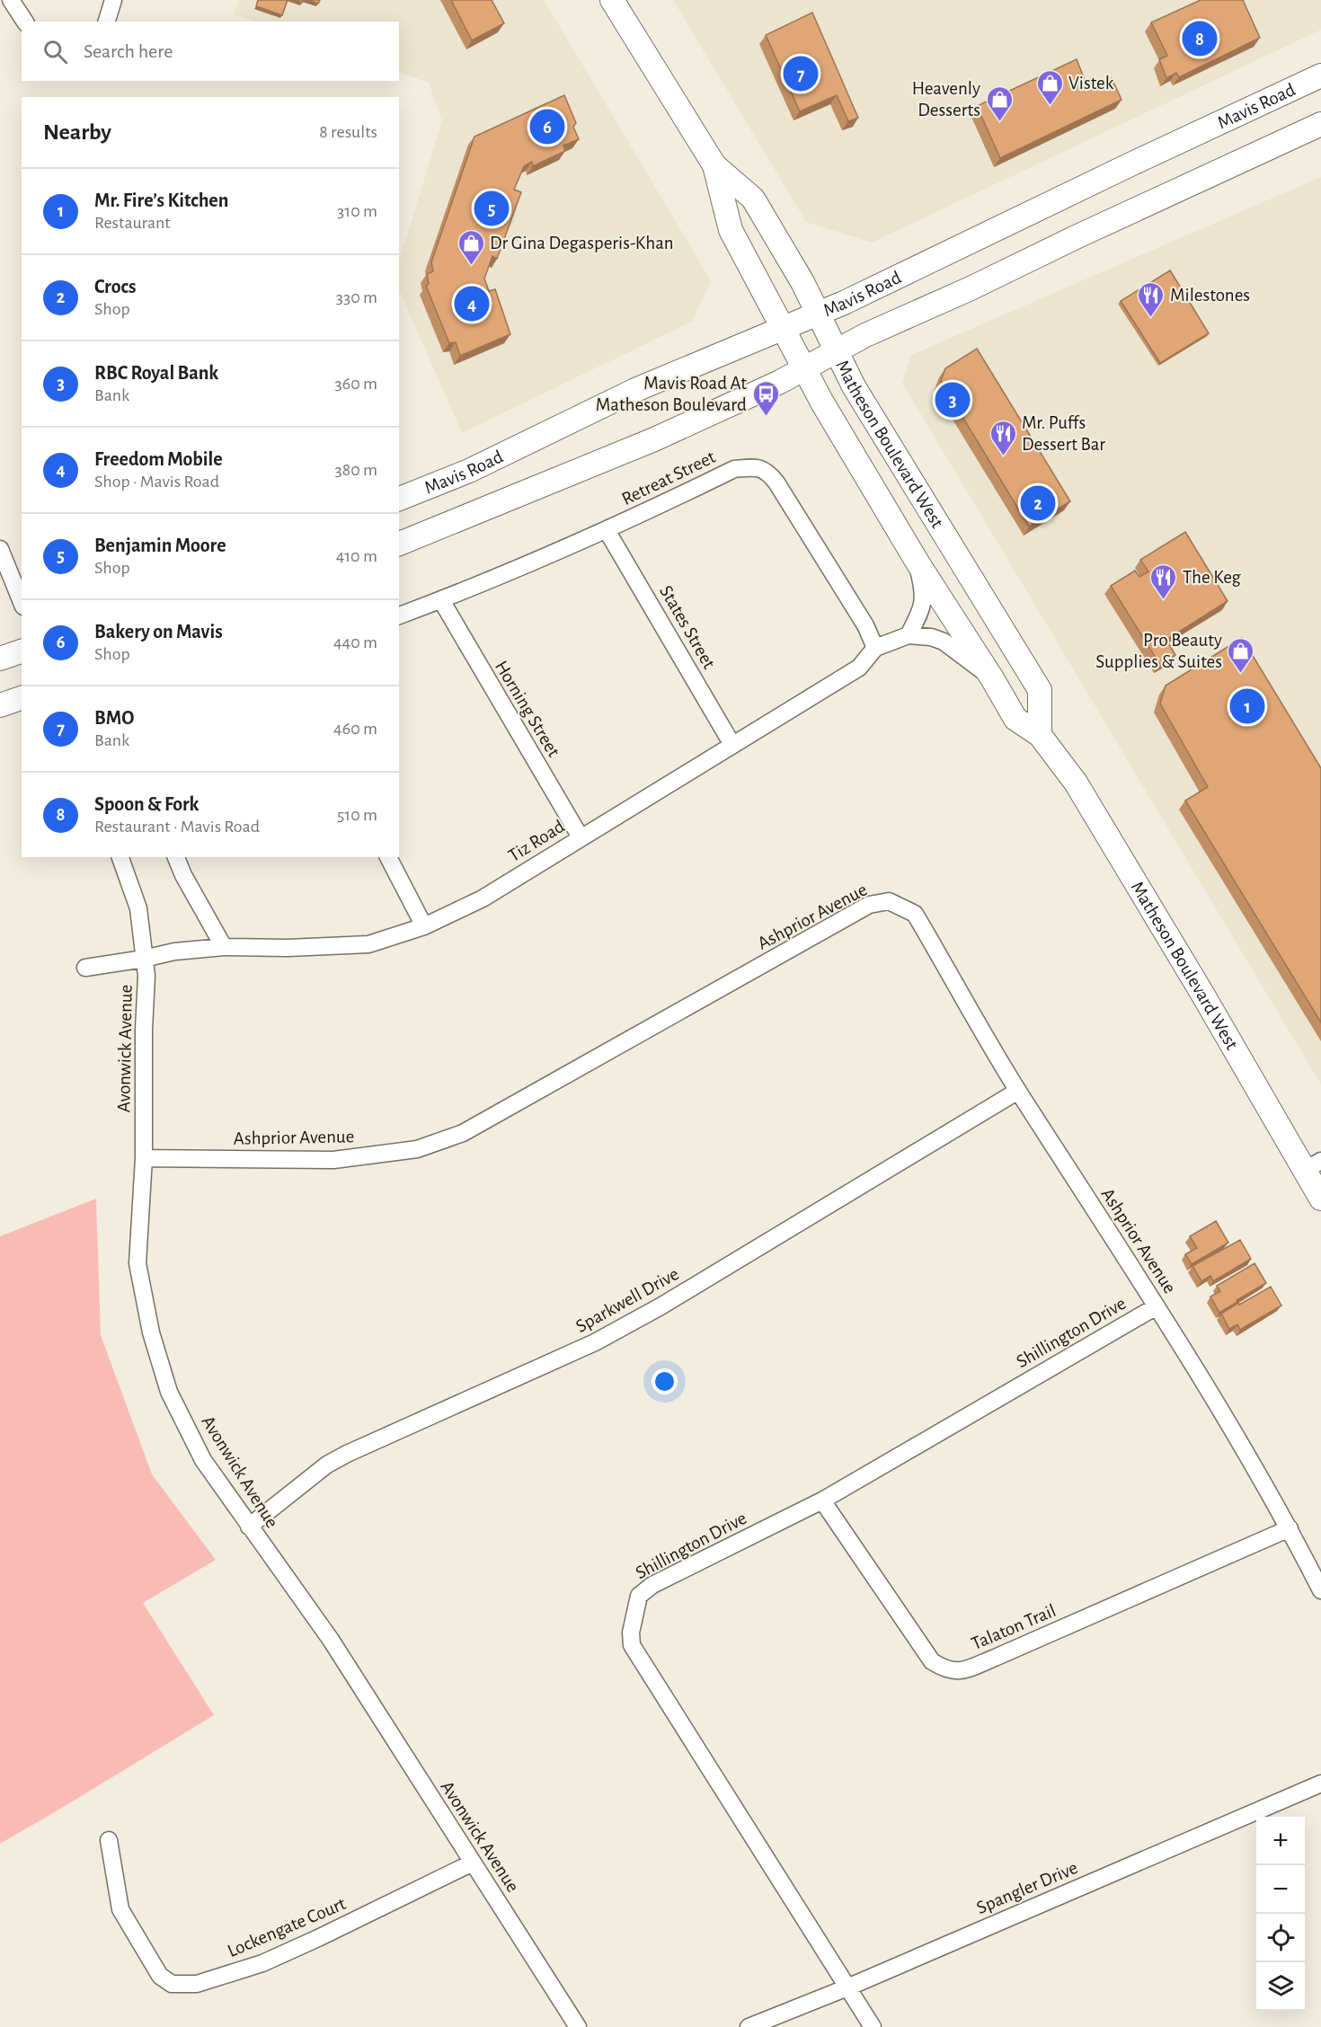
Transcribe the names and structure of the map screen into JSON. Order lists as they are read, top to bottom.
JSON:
{
  "streets": {
    "main road": ["Mavis Road", "Matheson Boulevard West"],
    "street": [
      "Retreat Street",
      "States Street",
      "Horning Street",
      "Tiz Road",
      "Ashprior Avenue",
      "Avonwick Avenue",
      "Sparkwell Drive",
      "Shillington Drive",
      "Talaton Trail",
      "Spangler Drive",
      "Lockengate Court"
    ]
  },
  "crossings": [
    ["Mavis Road", "Matheson Boulevard West"],
    ["Matheson Boulevard West", "Tiz Road"],
    ["Retreat Street", "States Street"],
    ["Retreat Street", "Horning Street"],
    ["Retreat Street", "Tiz Road"],
    ["States Street", "Tiz Road"],
    ["Horning Street", "Tiz Road"],
    ["Tiz Road", "Avonwick Avenue"],
    ["Ashprior Avenue", "Avonwick Avenue"],
    ["Ashprior Avenue", "Sparkwell Drive"],
    ["Ashprior Avenue", "Shillington Drive"],
    ["Ashprior Avenue", "Talaton Trail"],
    ["Avonwick Avenue", "Sparkwell Drive"],
    ["Avonwick Avenue", "Lockengate Court"],
    ["Shillington Drive", "Talaton Trail"],
    ["Shillington Drive", "Spangler Drive"]
  ],
  "places": {
    "shop": [
      "Vistek",
      "Heavenly Desserts",
      "Dr Gina Degasperis-Khan",
      "Pro Beauty Supplies & Suites"
    ],
    "restaurant": ["Milestones", "Mr. Puffs Dessert Bar", "The Keg"],
    "bus stop": ["Mavis Road At Matheson Boulevard"]
  },
  "page": {
    "pins": [
      "8",
      "7",
      "6",
      "5",
      "4",
      "3",
      "2",
      "1"
    ],
    "search": "Search here",
    "heading": ["Nearby", "8 results"],
    "list": [
      {
        "mark": "1",
        "name": "Mr. Fire’s Kitchen",
        "note": "Restaurant",
        "value": "310 m"
      },
      {
        "mark": "2",
        "name": "Crocs",
        "note": "Shop",
        "value": "330 m"
      },
      {
        "mark": "3",
        "name": "RBC Royal Bank",
        "note": "Bank",
        "value": "360 m"
      },
      {
        "mark": "4",
        "name": "Freedom Mobile",
        "note": "Shop · Mavis Road",
        "value": "380 m"
      },
      {
        "mark": "5",
        "name": "Benjamin Moore",
        "note": "Shop",
        "value": "410 m"
      },
      {
        "mark": "6",
        "name": "Bakery on Mavis",
        "note": "Shop",
        "value": "440 m"
      },
      {
        "mark": "7",
        "name": "BMO",
        "note": "Bank",
        "value": "460 m"
      },
      {
        "mark": "8",
        "name": "Spoon & Fork",
        "note": "Restaurant · Mavis Road",
        "value": "510 m"
      }
    ],
    "map_buttons": ["+", "−"]
  }
}
